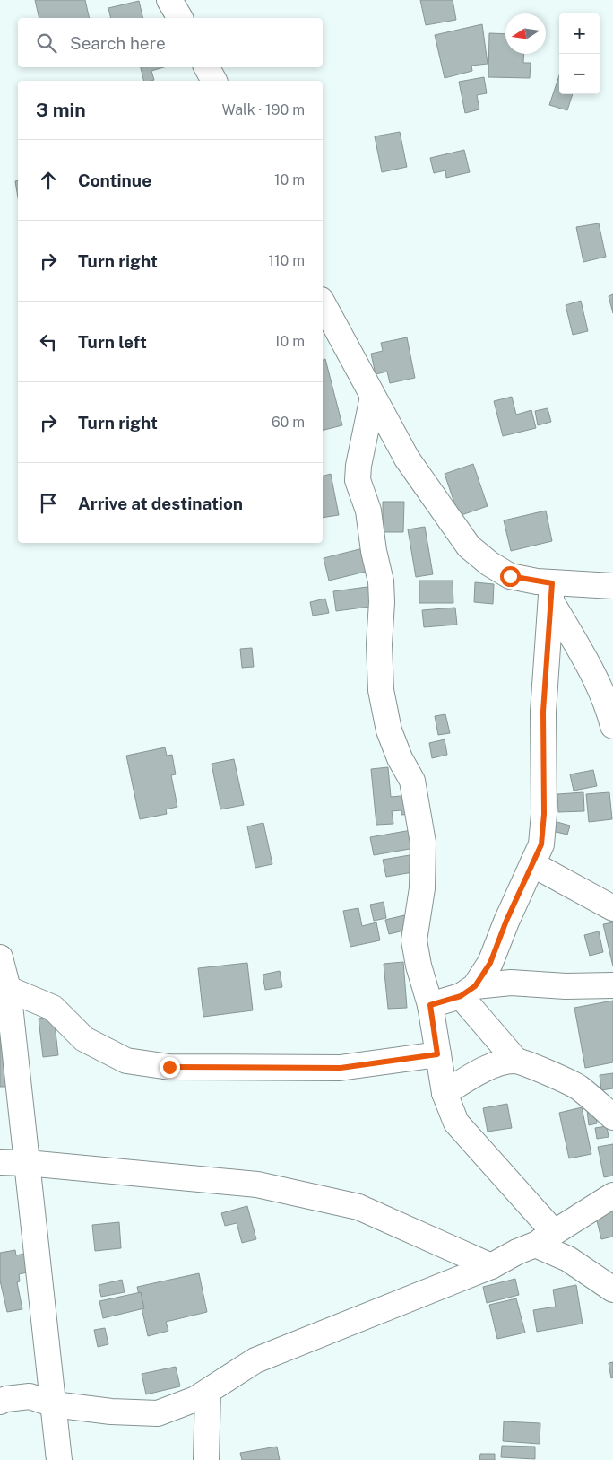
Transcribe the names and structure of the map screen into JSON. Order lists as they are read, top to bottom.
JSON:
{
  "north": "left",
  "page": {
    "map_buttons": ["+", "−"],
    "search": "Search here",
    "heading": ["3 min", "Walk · 190 m"],
    "list": [
      ["Continue", "10 m"],
      ["Turn right", "110 m"],
      ["Turn left", "10 m"],
      ["Turn right", "60 m"],
      "Arrive at destination"
    ]
  }
}
